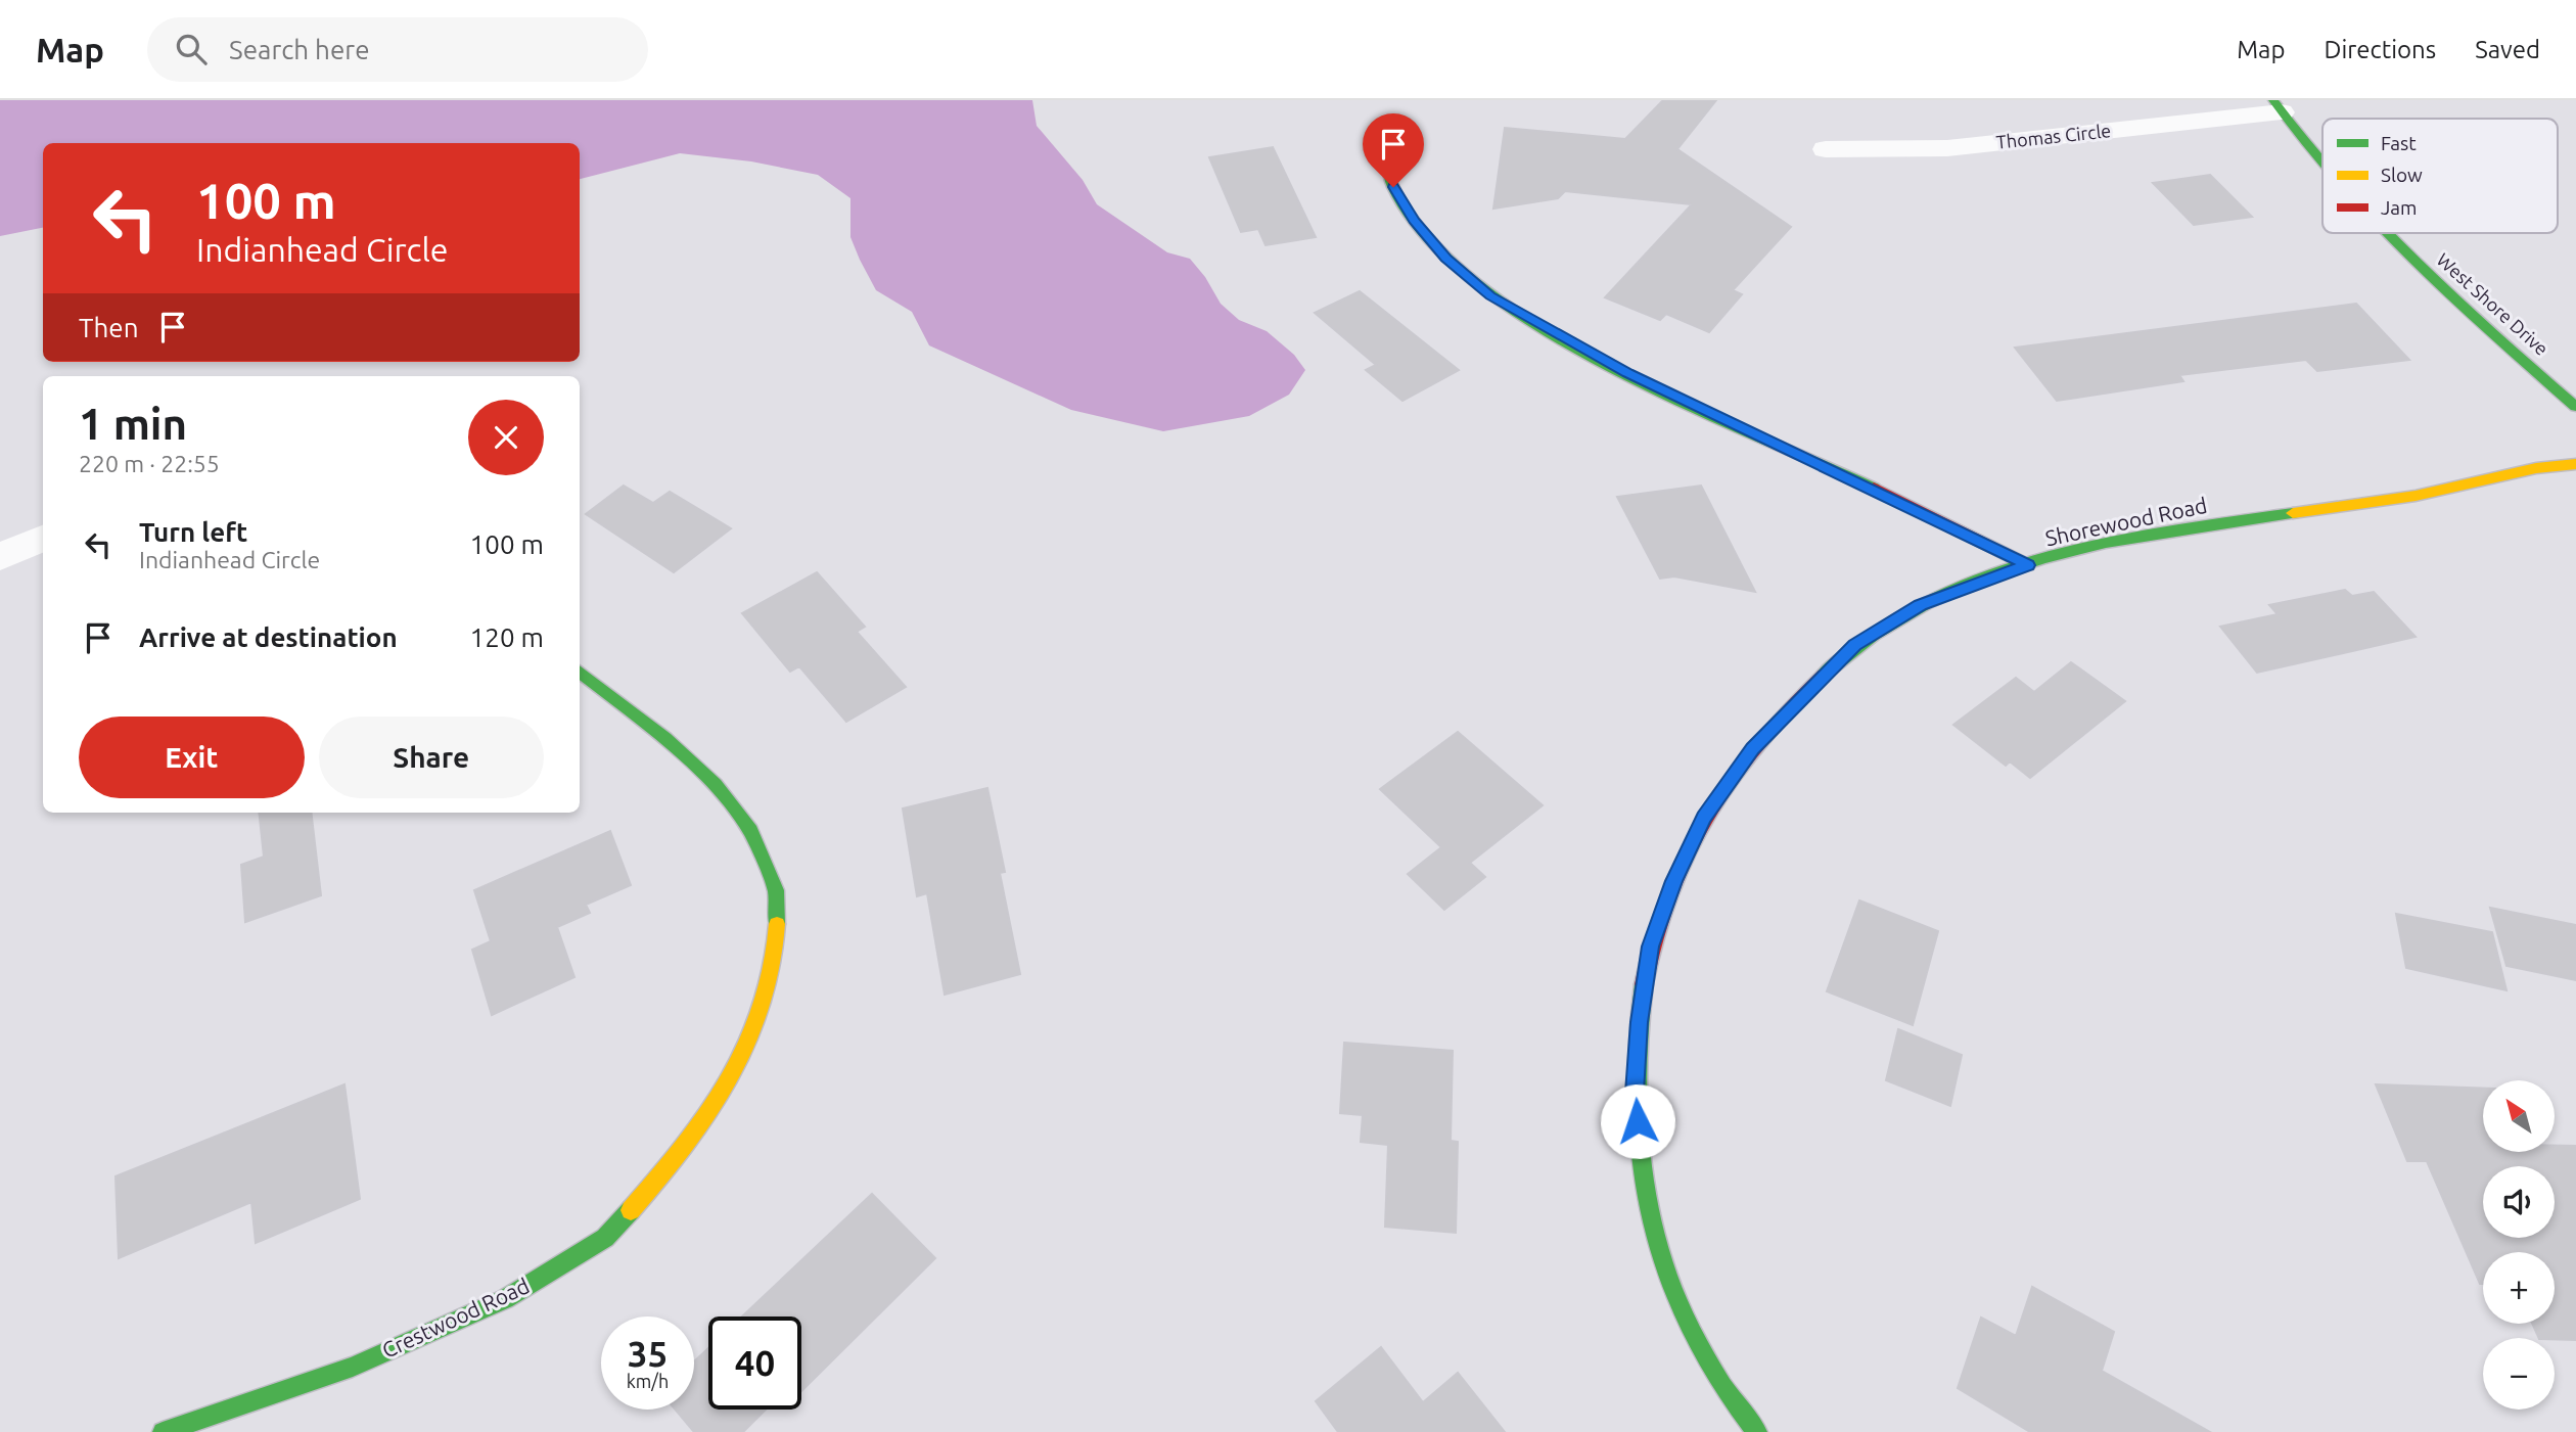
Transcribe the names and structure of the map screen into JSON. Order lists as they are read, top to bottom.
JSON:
{
  "streets": {
    "street": [
      "Thomas Circle",
      "West Shore Drive",
      "Shorewood Road",
      "Crestwood Road"
    ]
  },
  "crossings": [
    ["Thomas Circle", "West Shore Drive"]
  ],
  "legend": ["Fast", "Slow", "Jam"],
  "north": "top left",
  "page": {
    "header": "Map",
    "search": "Search here",
    "nav": ["Map", "Directions", "Saved"],
    "turn": ["100 m", "Indianhead Circle"],
    "then": "Then",
    "heading": ["1 min", "220 m · 22:55"],
    "list": [
      {
        "name": "Turn left",
        "note": "Indianhead Circle",
        "value": "100 m"
      },
      {
        "name": "Arrive at destination",
        "value": "120 m"
      }
    ],
    "buttons": ["Exit", "Share"],
    "map_buttons": ["+", "−"],
    "speed": "35 km/h",
    "limit": "40"
  }
}
